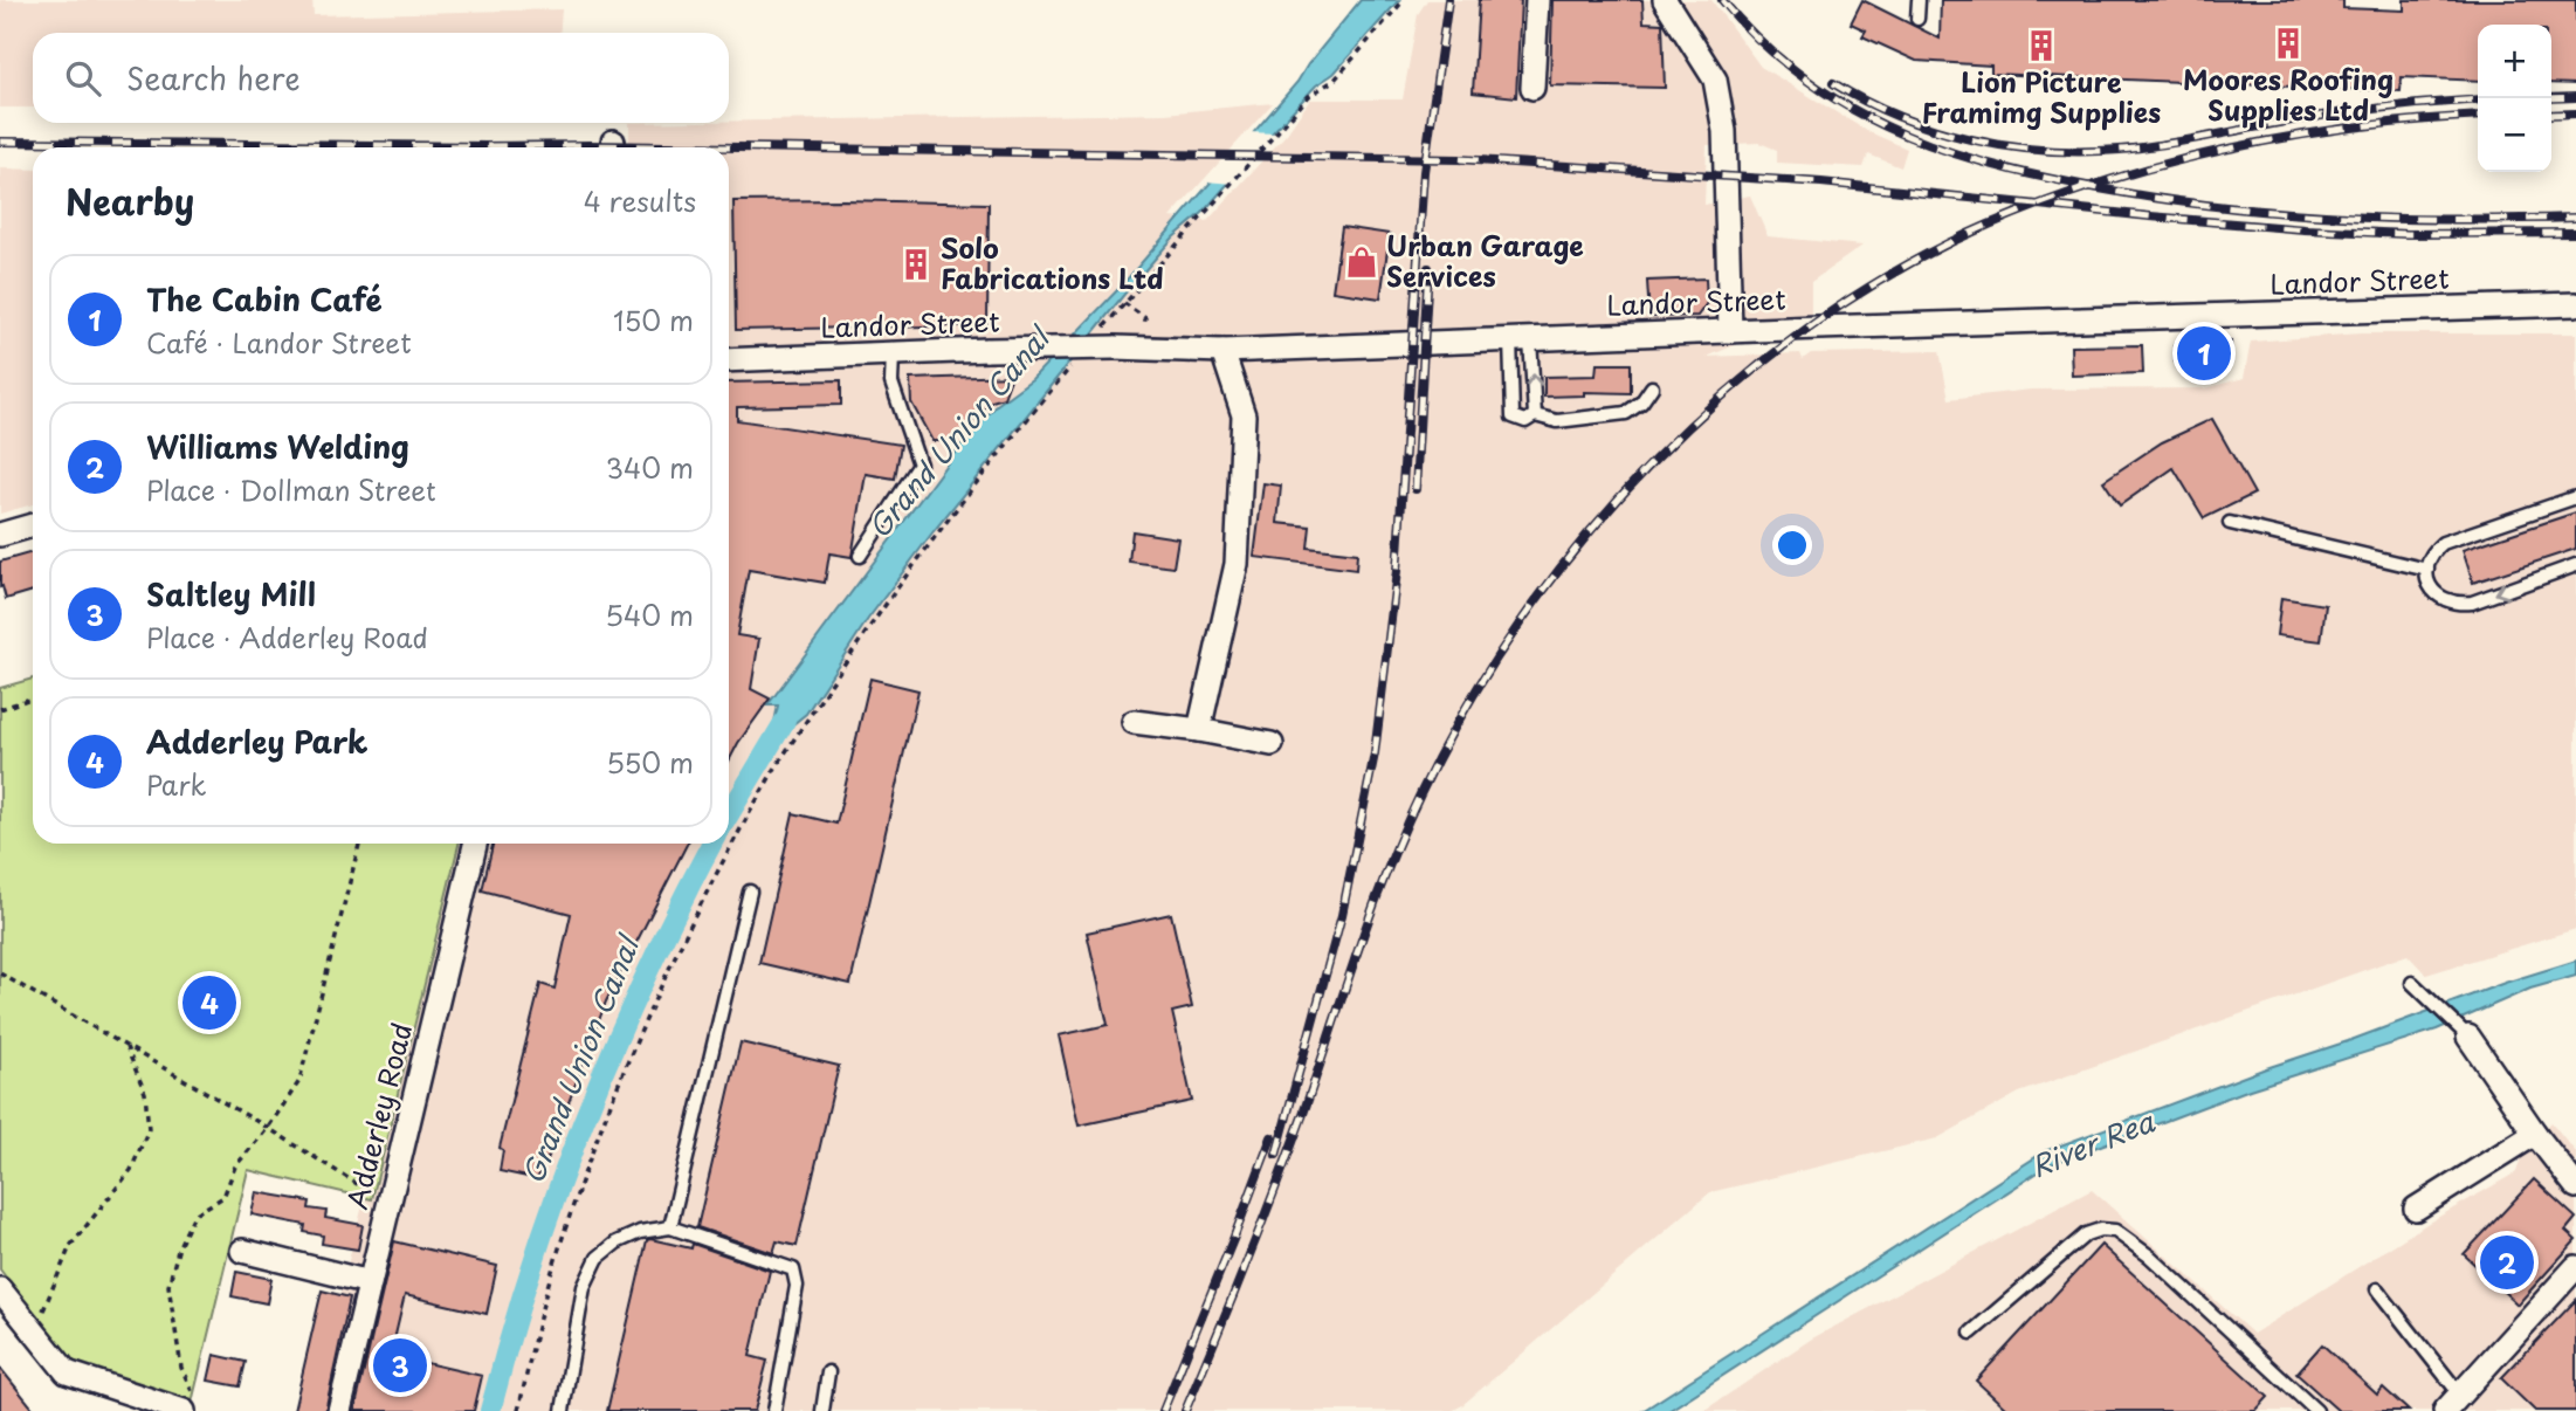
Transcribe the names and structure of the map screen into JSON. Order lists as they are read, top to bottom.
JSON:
{
  "streets": {
    "street": ["Landor Street", "Adderley Road"]
  },
  "water": ["Grand Union Canal", "River Rea"],
  "places": {
    "building": ["Moores Roofing Supplies Ltd", "Lion Picture Framimg Supplies", "Solo Fabrications Ltd"],
    "shop": ["Urban Garage Services"]
  },
  "page": {
    "map_buttons": ["+", "−"],
    "search": "Search here",
    "heading": ["Nearby", "4 results"],
    "list": [
      {
        "mark": "1",
        "name": "The Cabin Café",
        "note": "Café · Landor Street",
        "value": "150 m"
      },
      {
        "mark": "2",
        "name": "Williams Welding",
        "note": "Place · Dollman Street",
        "value": "340 m"
      },
      {
        "mark": "3",
        "name": "Saltley Mill",
        "note": "Place · Adderley Road",
        "value": "540 m"
      },
      {
        "mark": "4",
        "name": "Adderley Park",
        "note": "Park",
        "value": "550 m"
      }
    ],
    "pins": [
      "1",
      "4",
      "2",
      "3"
    ]
  }
}
